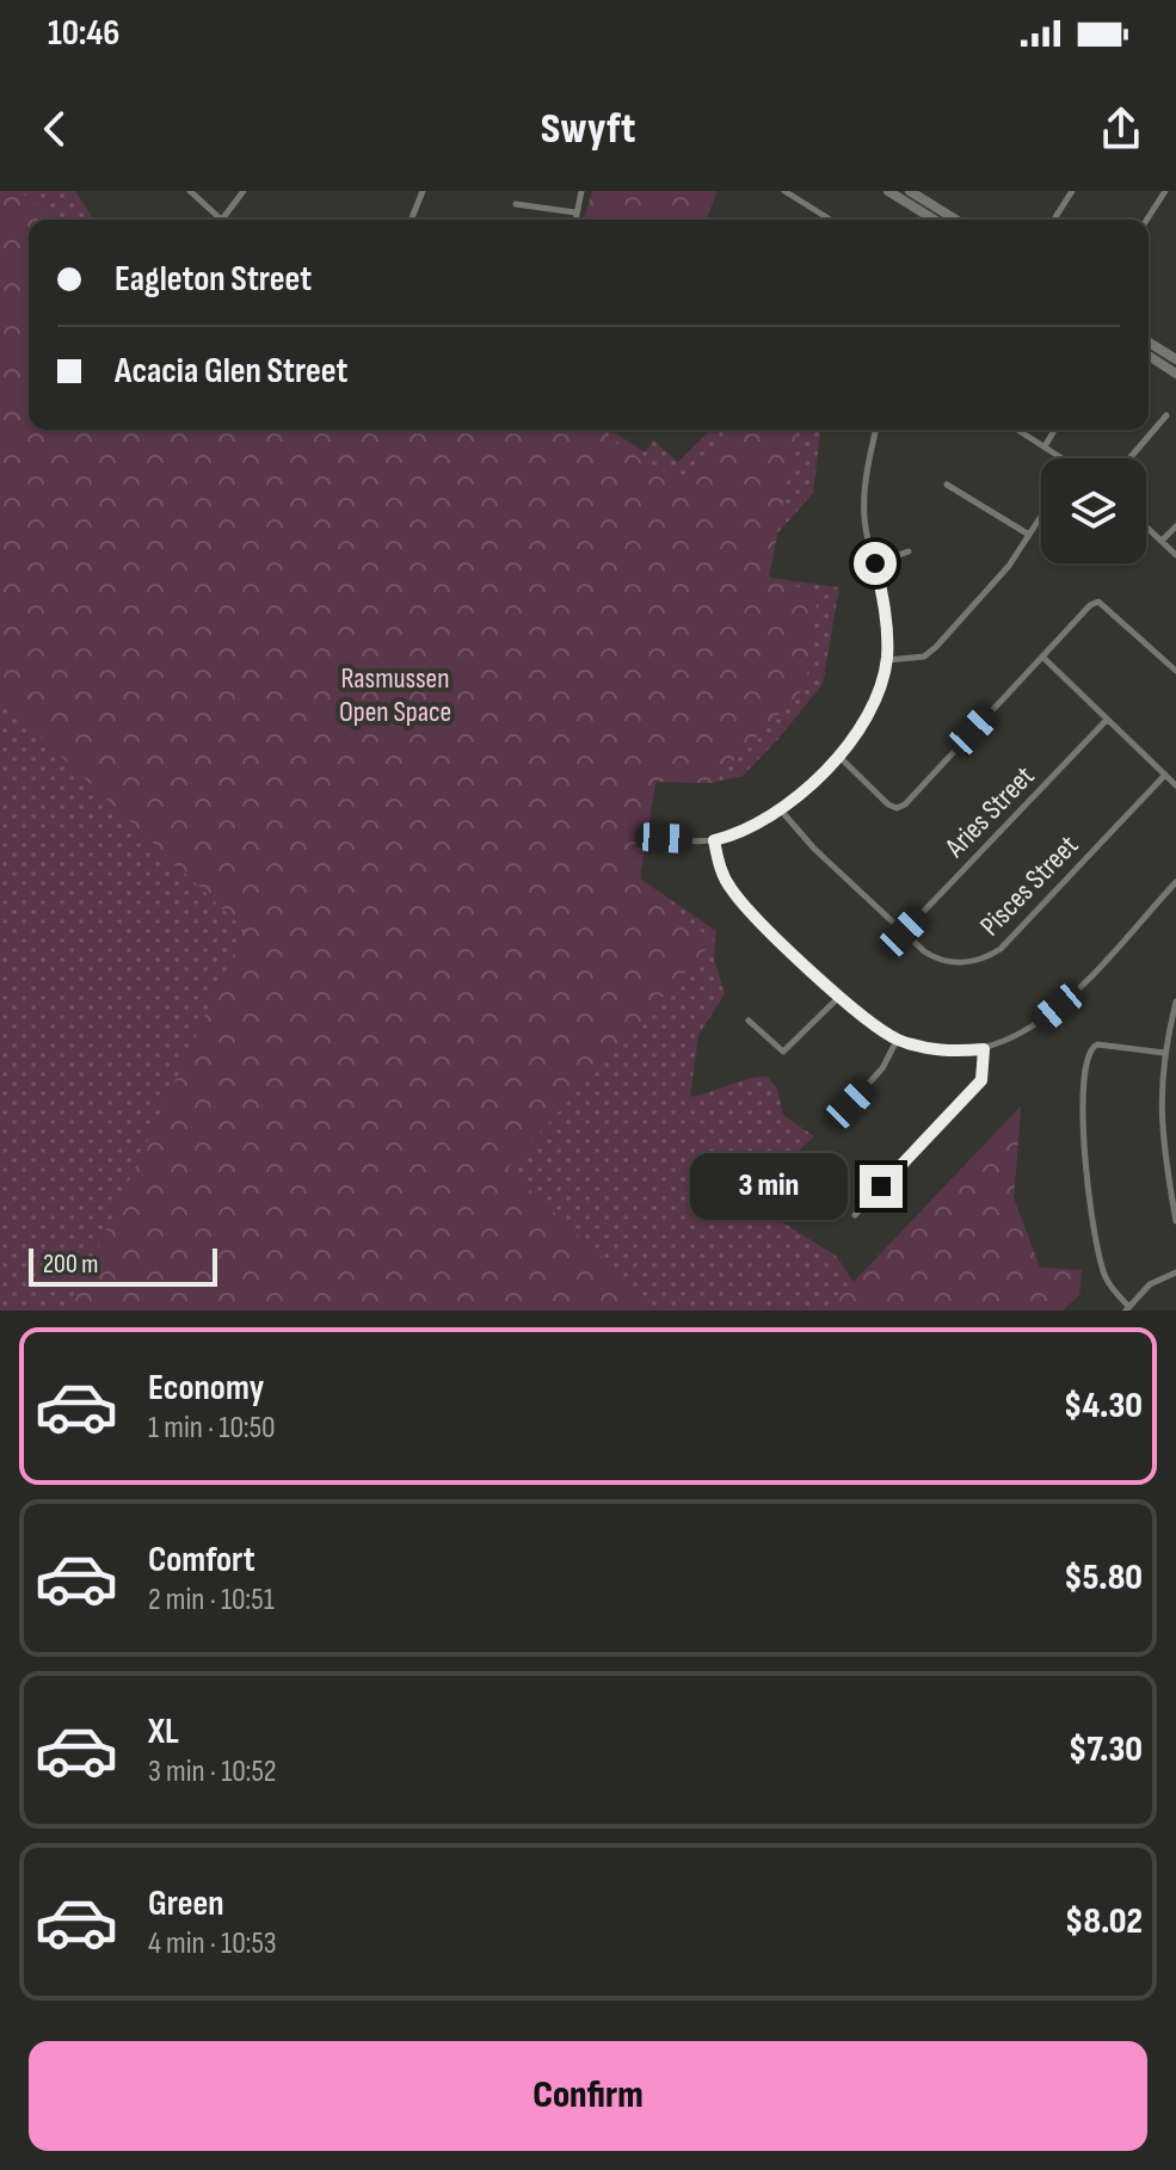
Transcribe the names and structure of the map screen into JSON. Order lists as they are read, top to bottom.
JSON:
{
  "streets": {
    "street": ["Aries Street", "Pisces Street"]
  },
  "crossings": [
    ["Aries Street", "Pisces Street"]
  ],
  "parks": ["Rasmussen Open Space"],
  "scale_bar": "200 m",
  "page": {
    "status": "10:46",
    "header": "Swyft",
    "banner": ["Eagleton Street", "Acacia Glen Street"],
    "bubble": "3 min",
    "scale": "200 m",
    "list": [
      {
        "name": "Economy",
        "note": "1 min · 10:50",
        "value": "$4.30"
      },
      {
        "name": "Comfort",
        "note": "2 min · 10:51",
        "value": "$5.80"
      },
      {
        "name": "XL",
        "note": "3 min · 10:52",
        "value": "$7.30"
      },
      {
        "name": "Green",
        "note": "4 min · 10:53",
        "value": "$8.02"
      }
    ],
    "buttons": "Confirm"
  }
}
